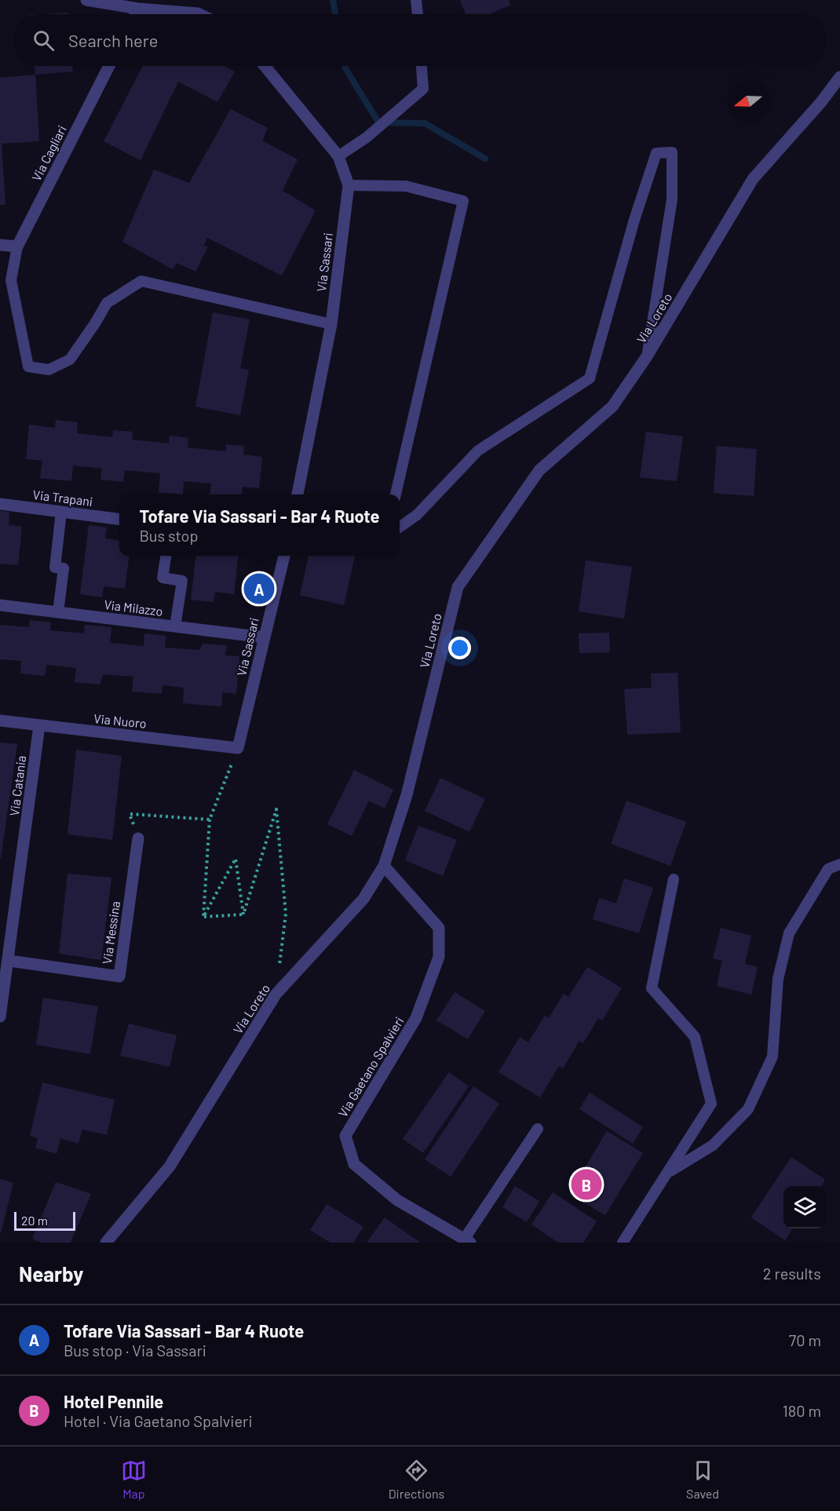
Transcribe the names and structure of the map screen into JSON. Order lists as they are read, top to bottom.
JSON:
{
  "streets": {
    "street": [
      "Via Cagliari",
      "Via Sassari",
      "Via Loreto",
      "Via Trapani",
      "Via Milazzo",
      "Via Nuoro",
      "Via Catania",
      "Via Messina",
      "Via Gaetano Spalvieri"
    ]
  },
  "crossings": [
    ["Via Sassari", "Via Milazzo"],
    ["Via Sassari", "Via Nuoro"],
    ["Via Loreto", "Via Gaetano Spalvieri"],
    ["Via Nuoro", "Via Catania"],
    ["Via Catania", "Via Messina"]
  ],
  "scale_bar": "20 m",
  "north": "left",
  "page": {
    "search": "Search here",
    "popup": ["Tofare Via Sassari - Bar 4 Ruote", "Bus stop"],
    "pins": ["A", "B"],
    "scale": "20 m",
    "heading": ["Nearby", "2 results"],
    "list": [
      {
        "mark": "A",
        "name": "Tofare Via Sassari - Bar 4 Ruote",
        "note": "Bus stop · Via Sassari",
        "value": "70 m"
      },
      {
        "mark": "B",
        "name": "Hotel Pennile",
        "note": "Hotel · Via Gaetano Spalvieri",
        "value": "180 m"
      }
    ],
    "nav": ["Map", "Directions", "Saved"]
  }
}
